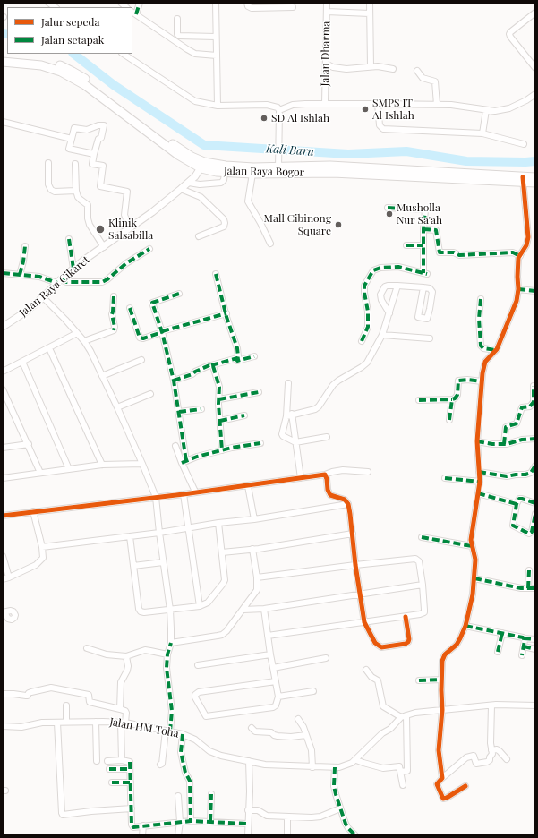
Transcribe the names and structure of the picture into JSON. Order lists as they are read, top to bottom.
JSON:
{
  "streets": {
    "highway": ["Jalan Raya Bogor"],
    "main road": ["Jalan Raya Cikaret"],
    "street": ["Jalan Dharma", "Jalan HM Toha"]
  },
  "crossings": [
    ["Jalan Raya Bogor", "Jalan Raya Cikaret"]
  ],
  "water": ["Kali Baru"],
  "places": [
    "SMPS IT Al Ishlah",
    "SD Al Ishlah",
    "Musholla Nur Sa'ah",
    "Mall Cibinong Square",
    "Klinik Salsabilla"
  ],
  "legend": ["Jalur sepeda", "Jalan setapak"]
}
